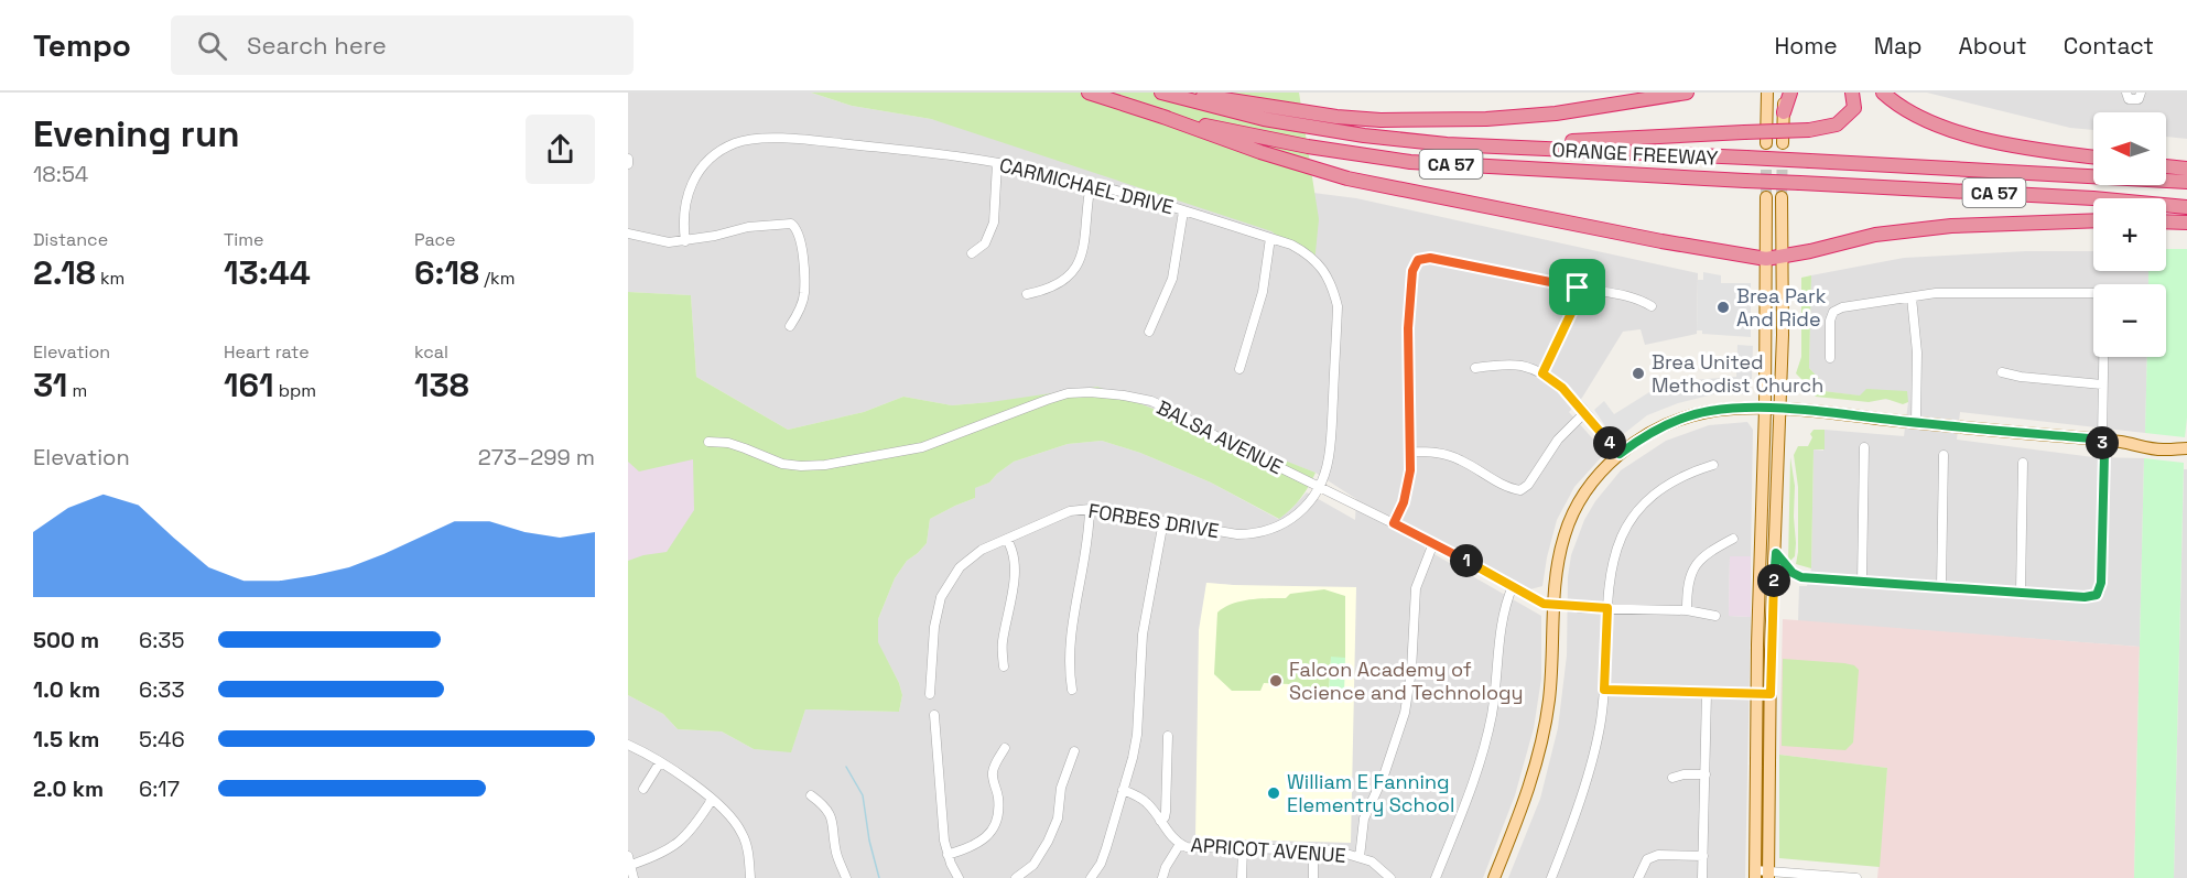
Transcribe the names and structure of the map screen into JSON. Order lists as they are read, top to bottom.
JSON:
{
  "streets": {
    "highway": ["ORANGE FREEWAY", "CA 57"],
    "street": [
      "CARMICHAEL DRIVE",
      "BALSA AVENUE",
      "FORBES DRIVE",
      "APRICOT AVENUE"
    ]
  },
  "crossings": [
    ["CARMICHAEL DRIVE", "BALSA AVENUE"],
    ["CARMICHAEL DRIVE", "FORBES DRIVE"],
    ["BALSA AVENUE", "FORBES DRIVE"]
  ],
  "places": [
    "Brea Park And Ride",
    "Brea United Methodist Church",
    "Falcon Academy of Science and Technology",
    "William E Fanning Elementry School"
  ],
  "north": "left",
  "page": {
    "header": "Tempo",
    "search": "Search here",
    "nav": [
      "Home",
      "Map",
      "About",
      "Contact"
    ],
    "heading": ["Evening run", "18:54"],
    "map_buttons": ["+", "−"],
    "stats": [
      ["Distance", "2.18 km"],
      ["Time", "13:44"],
      ["Pace", "6:18 /km"],
      ["Elevation", "31 m"],
      ["Heart rate", "161 bpm"],
      ["kcal", "138"]
    ],
    "pins": [
      "3",
      "4",
      "1",
      "2"
    ],
    "chart": ["Elevation", "273–299 m"],
    "list": [
      {
        "name": "500 m",
        "note": "6:35"
      },
      {
        "name": "1.0 km",
        "note": "6:33"
      },
      {
        "name": "1.5 km",
        "note": "5:46"
      },
      {
        "name": "2.0 km",
        "note": "6:17"
      }
    ]
  }
}
